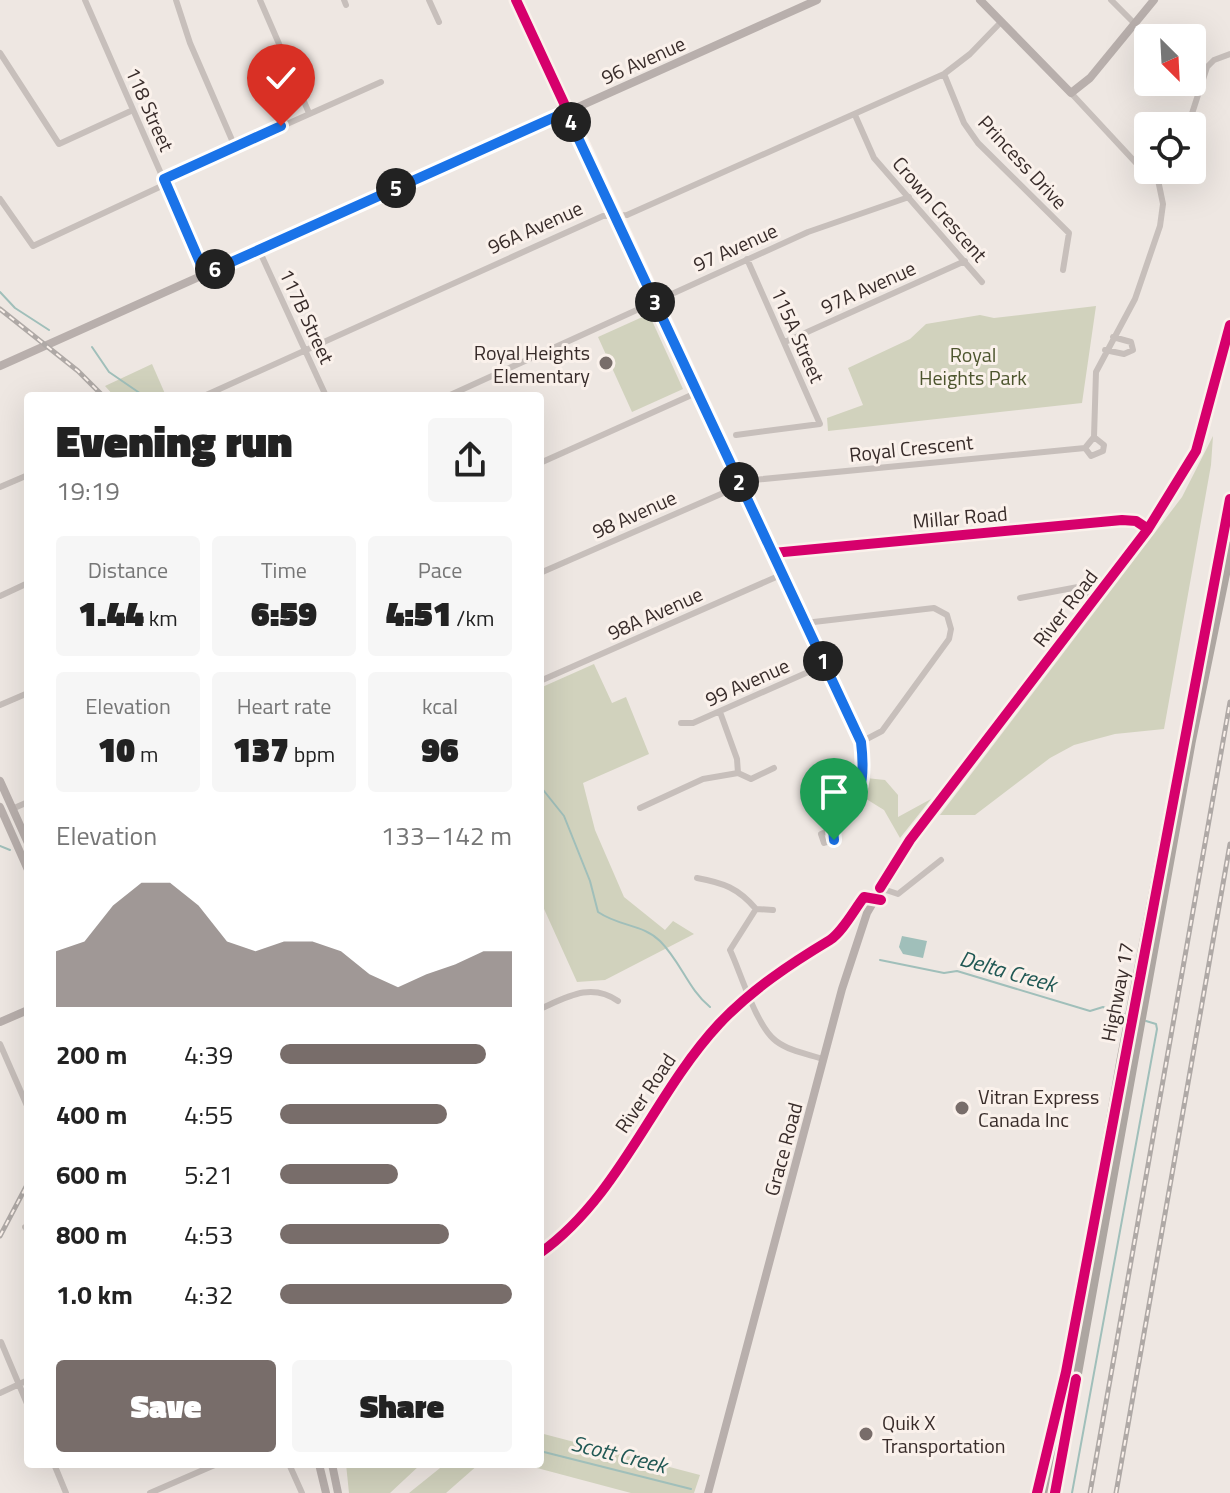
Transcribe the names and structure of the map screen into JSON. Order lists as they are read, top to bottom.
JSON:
{
  "streets": {
    "highway": ["Highway 17"],
    "street": [
      "96 Avenue",
      "118 Street",
      "Princess Drive",
      "Crown Crescent",
      "96A Avenue",
      "97 Avenue",
      "97A Avenue",
      "117B Street",
      "115A Street",
      "Royal Crescent",
      "98 Avenue",
      "Millar Road",
      "River Road",
      "98A Avenue",
      "99 Avenue",
      "Grace Road"
    ]
  },
  "crossings": [
    ["96 Avenue", "118 Street"],
    ["96 Avenue", "117B Street"],
    ["Princess Drive", "96A Avenue"],
    ["Crown Crescent", "96A Avenue"],
    ["Crown Crescent", "97 Avenue"],
    ["Crown Crescent", "97A Avenue"],
    ["96A Avenue", "117B Street"],
    ["97 Avenue", "115A Street"],
    ["97A Avenue", "115A Street"],
    ["Royal Crescent", "98 Avenue"],
    ["Millar Road", "River Road"],
    ["River Road", "Grace Road"]
  ],
  "water": ["Delta Creek", "Scott Creek"],
  "parks": ["Royal Heights Park"],
  "places": ["Royal Heights Elementary", "Vitran Express Canada Inc", "Quik X Transportation"],
  "north": "bottom right",
  "page": {
    "pins": [
      "4",
      "5",
      "6",
      "3",
      "2",
      "1"
    ],
    "heading": ["Evening run", "19:19"],
    "stats": [
      ["Distance", "1.44 km"],
      ["Time", "6:59"],
      ["Pace", "4:51 /km"],
      ["Elevation", "10 m"],
      ["Heart rate", "137 bpm"],
      ["kcal", "96"]
    ],
    "chart": ["Elevation", "133–142 m"],
    "list": [
      {
        "name": "200 m",
        "note": "4:39"
      },
      {
        "name": "400 m",
        "note": "4:55"
      },
      {
        "name": "600 m",
        "note": "5:21"
      },
      {
        "name": "800 m",
        "note": "4:53"
      },
      {
        "name": "1.0 km",
        "note": "4:32"
      }
    ],
    "buttons": ["Save", "Share"]
  }
}
